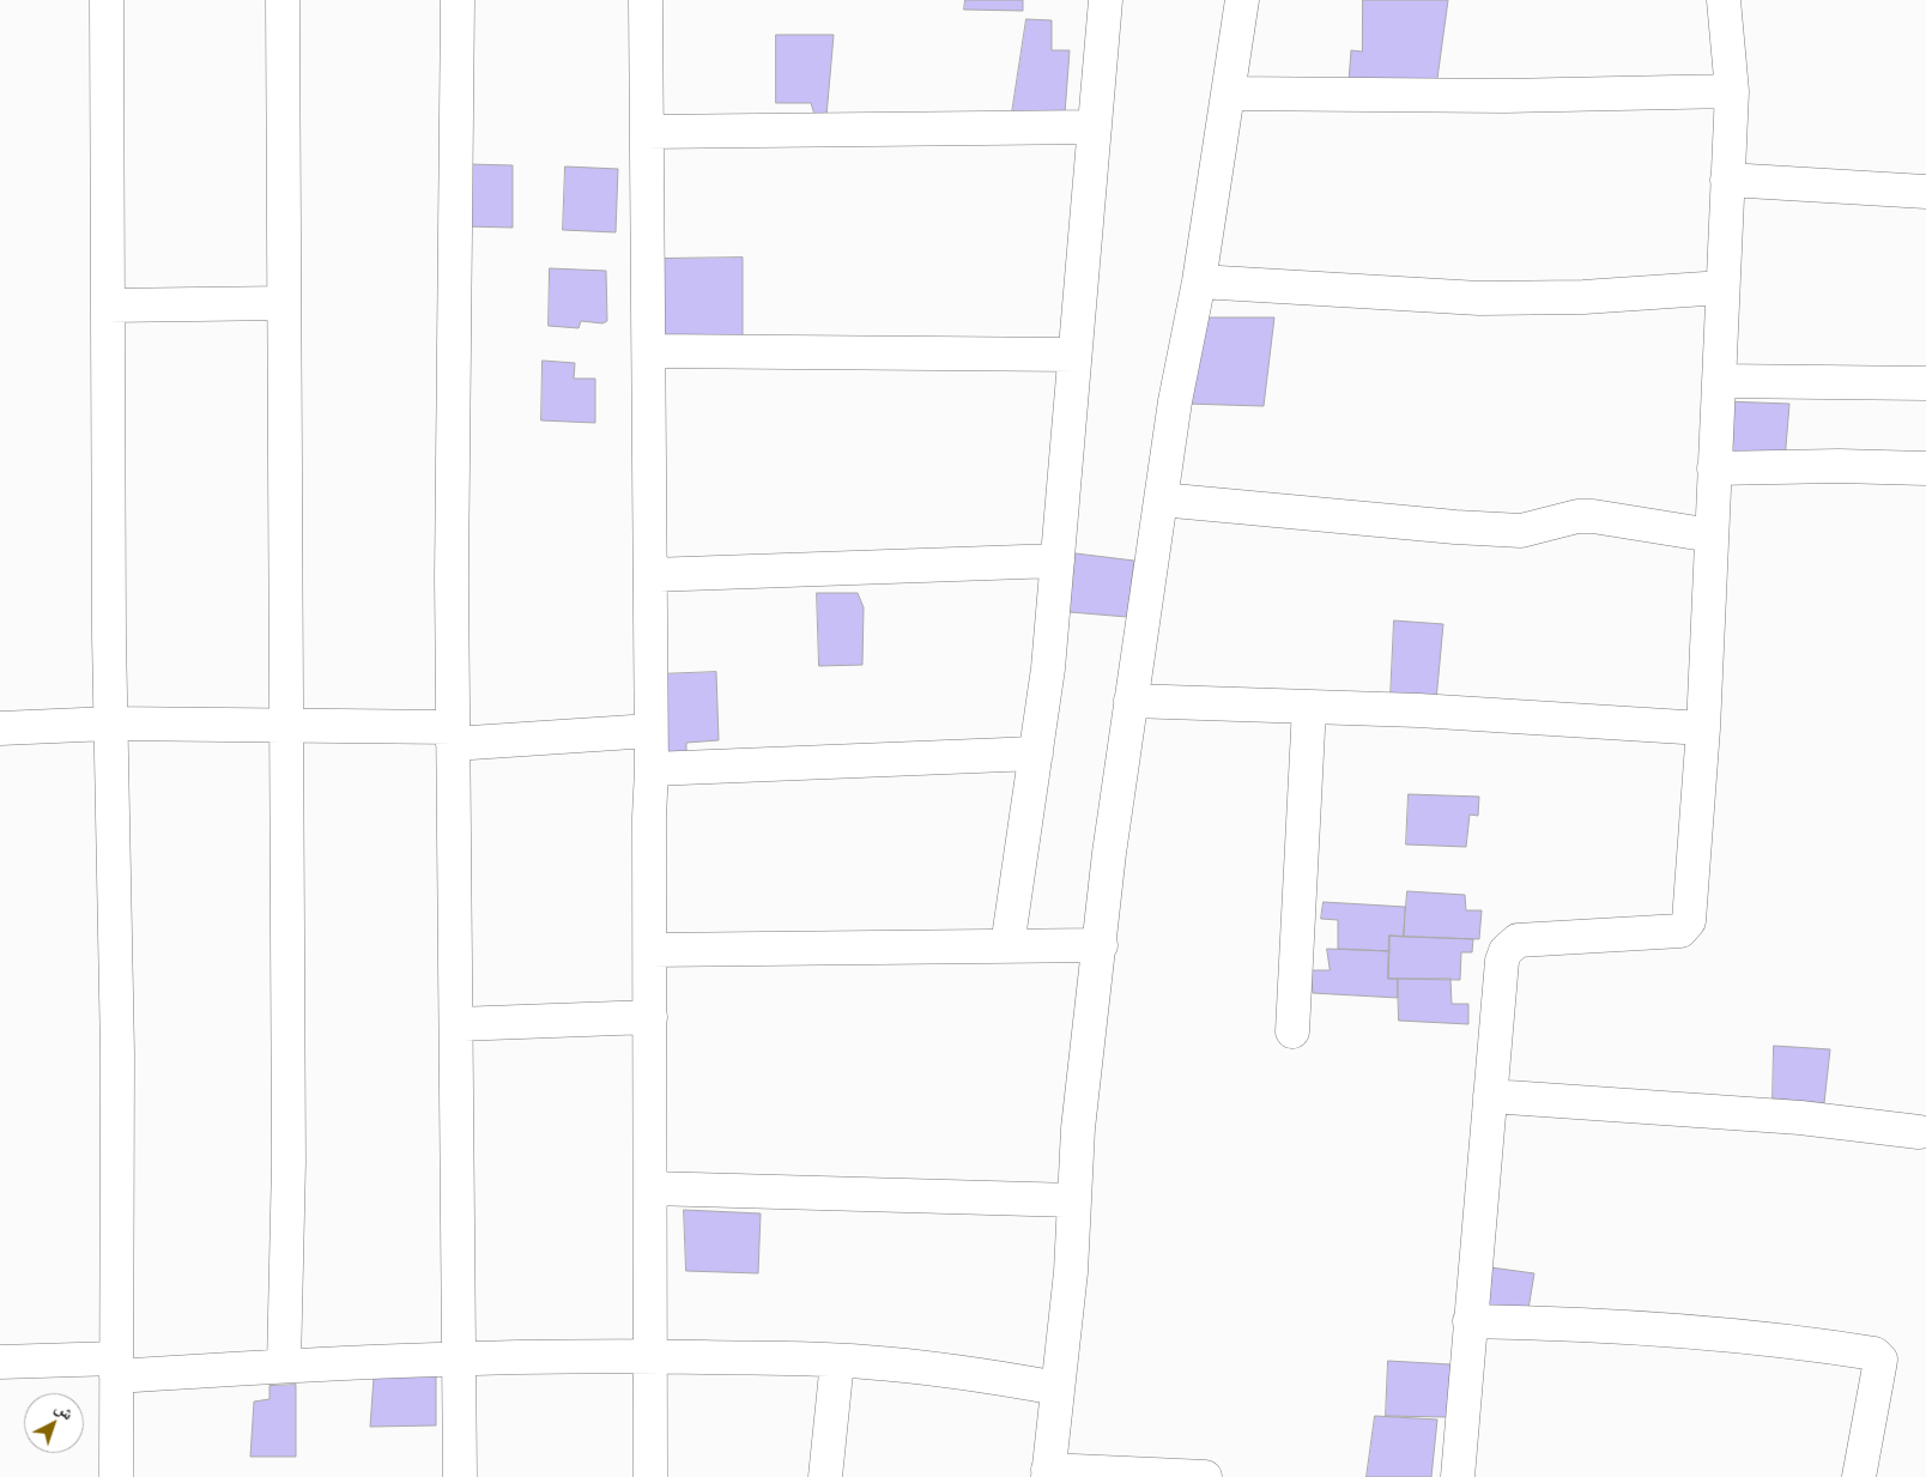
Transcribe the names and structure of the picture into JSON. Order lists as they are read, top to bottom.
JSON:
{
  "north": "top right"
}
